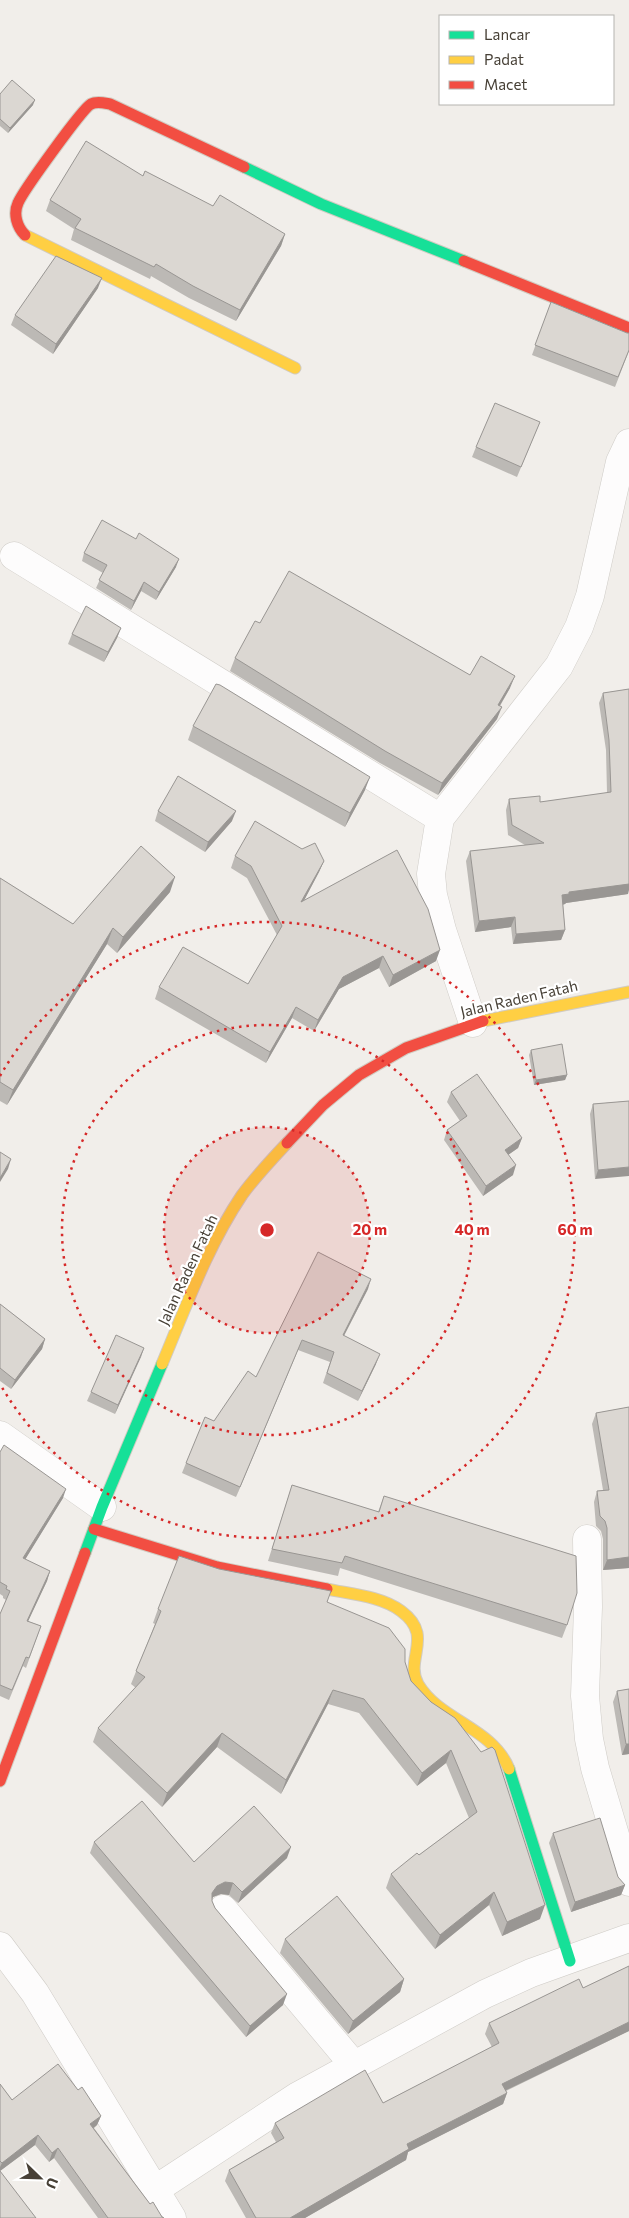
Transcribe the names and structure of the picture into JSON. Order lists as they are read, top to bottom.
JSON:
{
  "streets": {
    "main road": ["Jalan Raden Fatah"]
  },
  "legend": ["Lancar", "Padat", "Macet"],
  "north": "bottom right",
  "rings": ["20 m", "40 m", "60 m"]
}
